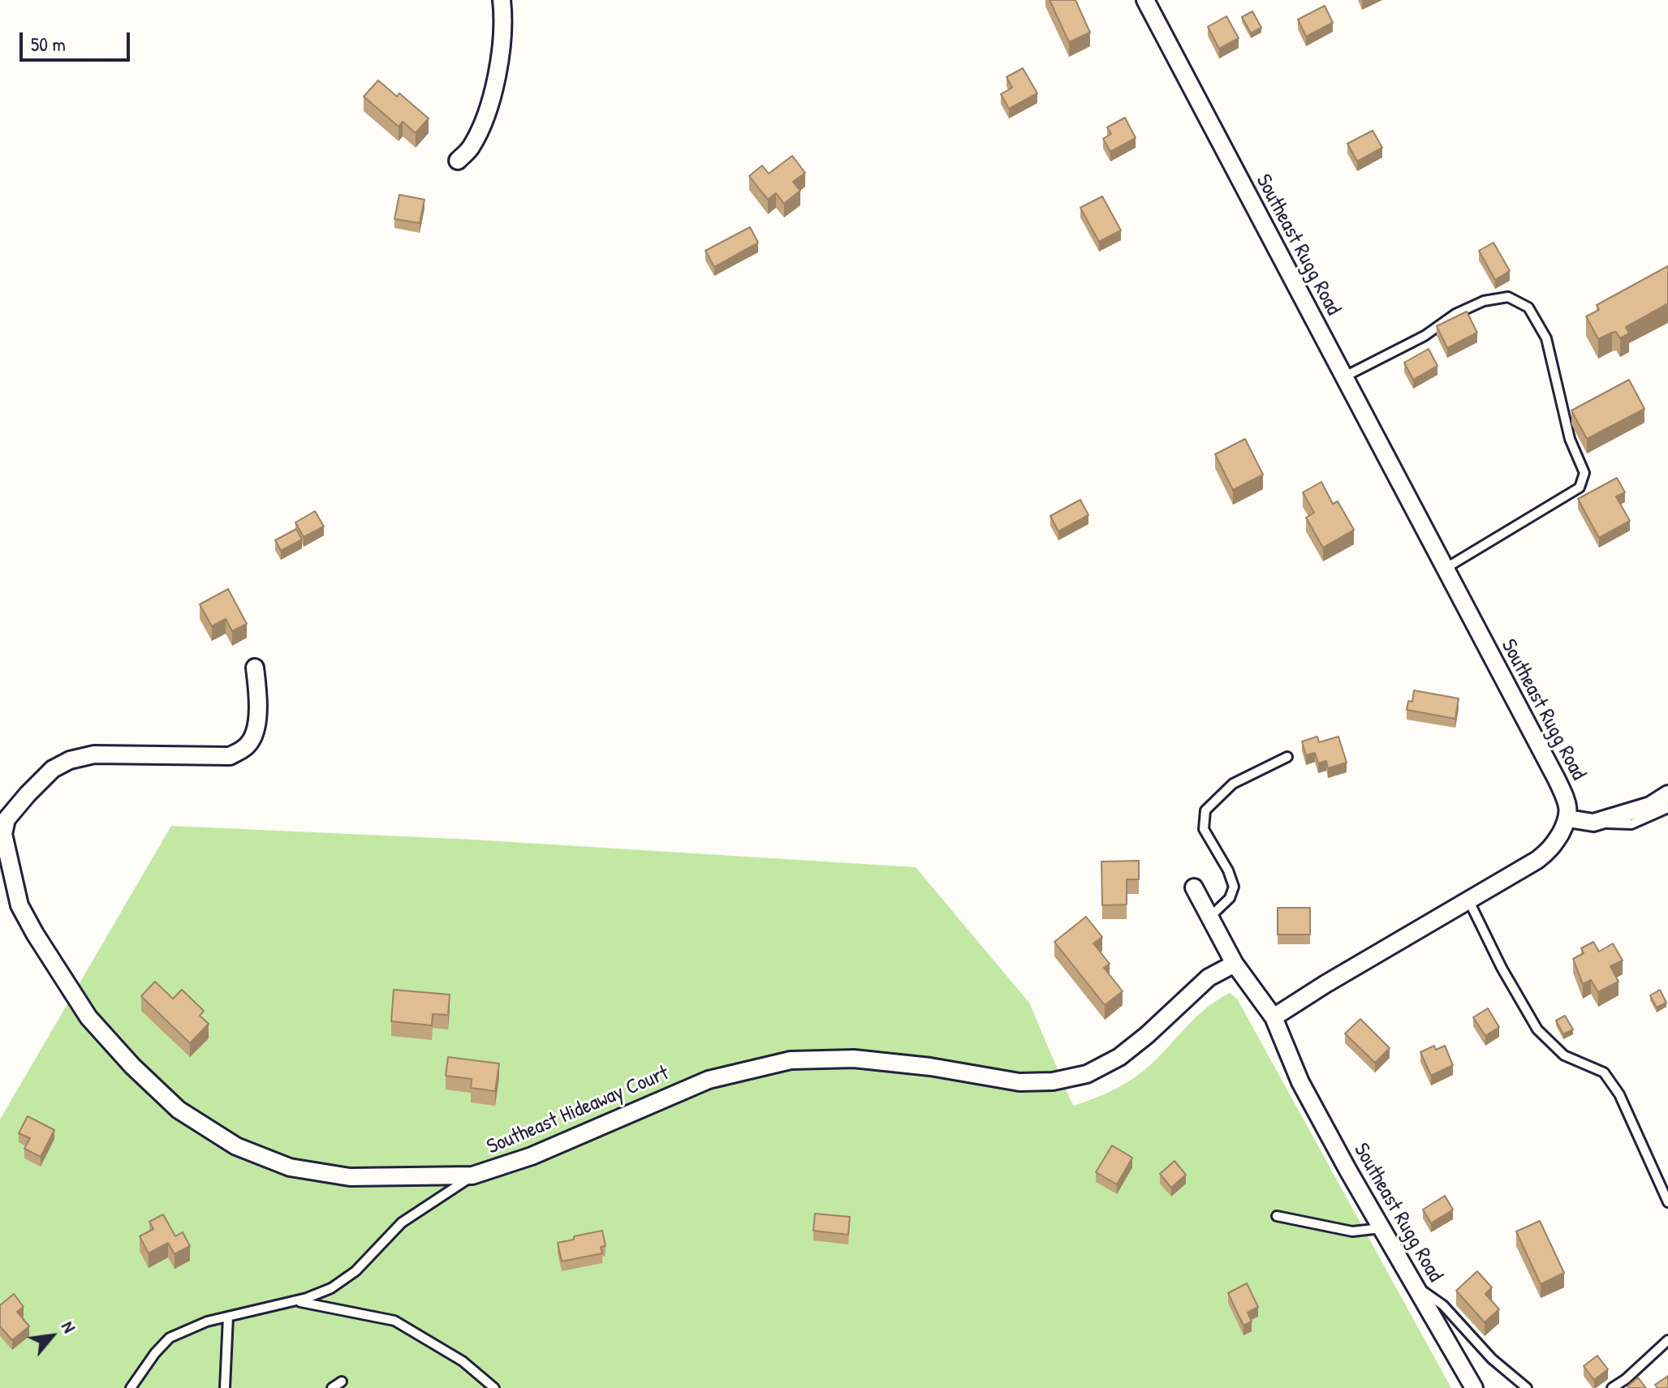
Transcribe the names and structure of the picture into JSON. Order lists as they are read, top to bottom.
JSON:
{
  "streets": {
    "street": ["Southeast Rugg Road", "Southeast Hideaway Court"]
  },
  "crossings": [
    ["Southeast Rugg Road", "Southeast Hideaway Court"]
  ],
  "scale_bar": "50 m",
  "north": "top right"
}
